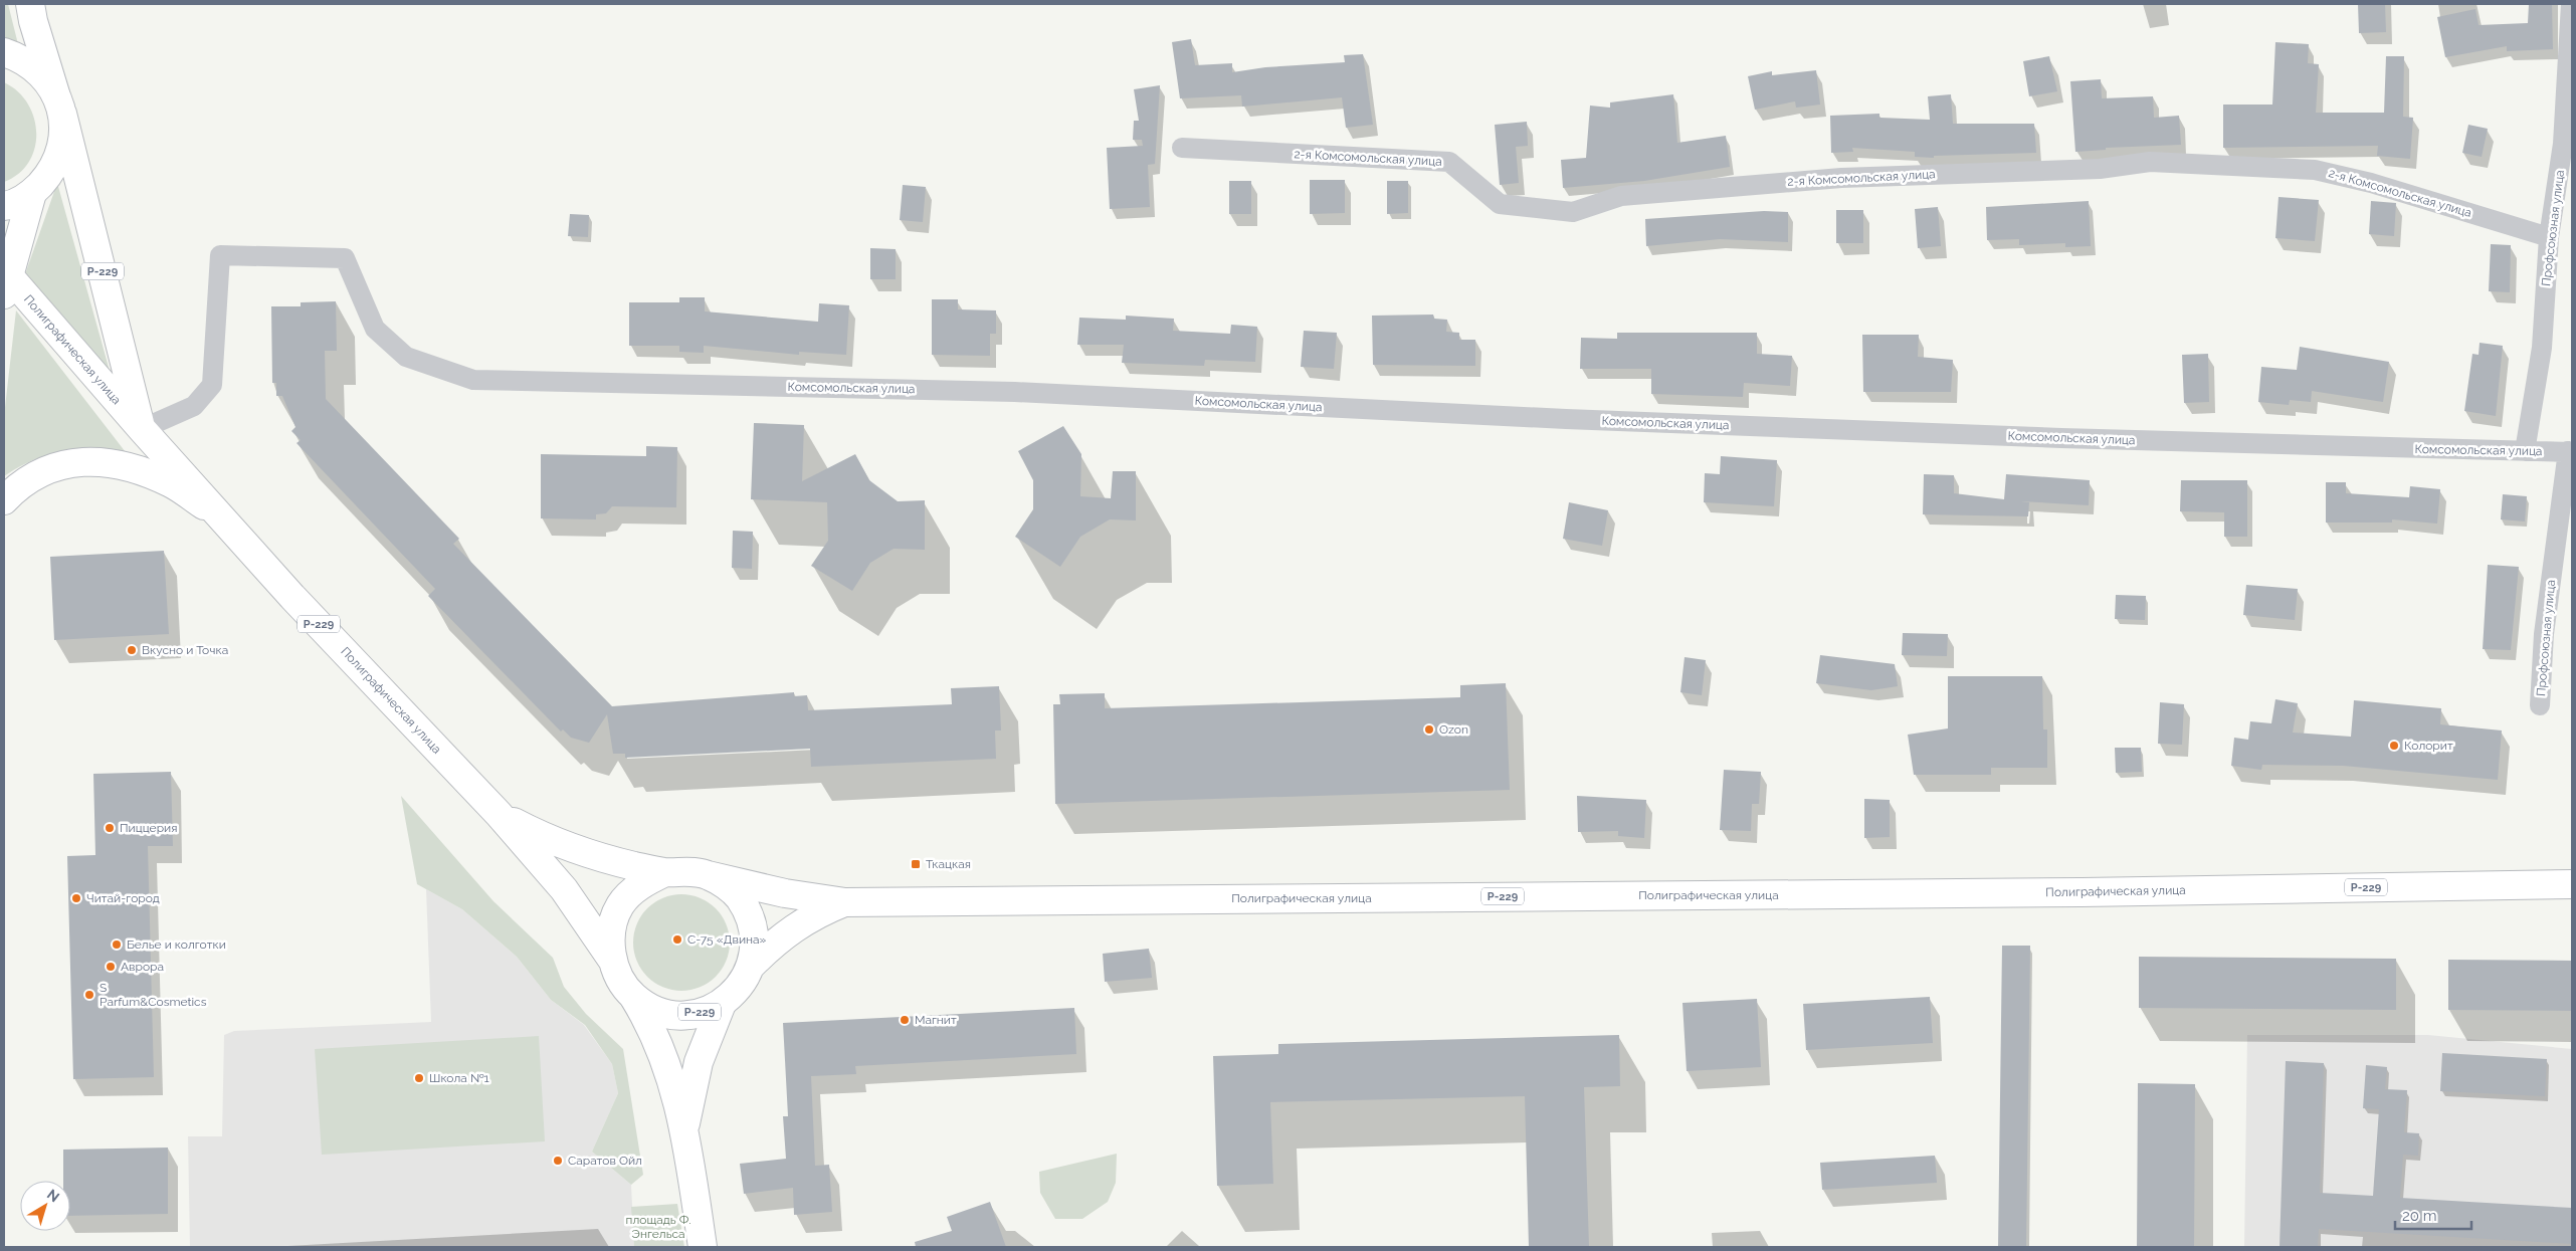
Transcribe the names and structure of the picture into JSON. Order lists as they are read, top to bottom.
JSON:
{
  "streets": {
    "main road": ["Р-229", "Полиграфическая улица"],
    "street": ["2-я Комсомольская улица", "Профсоюзная улица", "Комсомольская улица"]
  },
  "crossings": [
    ["2-я Комсомольская улица", "Профсоюзная улица"],
    ["Профсоюзная улица", "Комсомольская улица"],
    ["Р-229", "Полиграфическая улица"],
    ["Полиграфическая улица", "Комсомольская улица"]
  ],
  "parks": ["площадь Ф. Энгельса"],
  "places": {
    "other": [
      "Вкусно и Точка",
      "Ozon",
      "Колорит",
      "Пиццерия",
      "Читай-город",
      "С-75 «Двина»",
      "Белье и колготки",
      "Аврора",
      "S Parfum&Cosmetics",
      "Магнит",
      "Школа №1",
      "Саратов Ойл"
    ],
    "transit": ["Ткацкая"]
  },
  "scale_bar": "20 m",
  "north": "top right"
}
